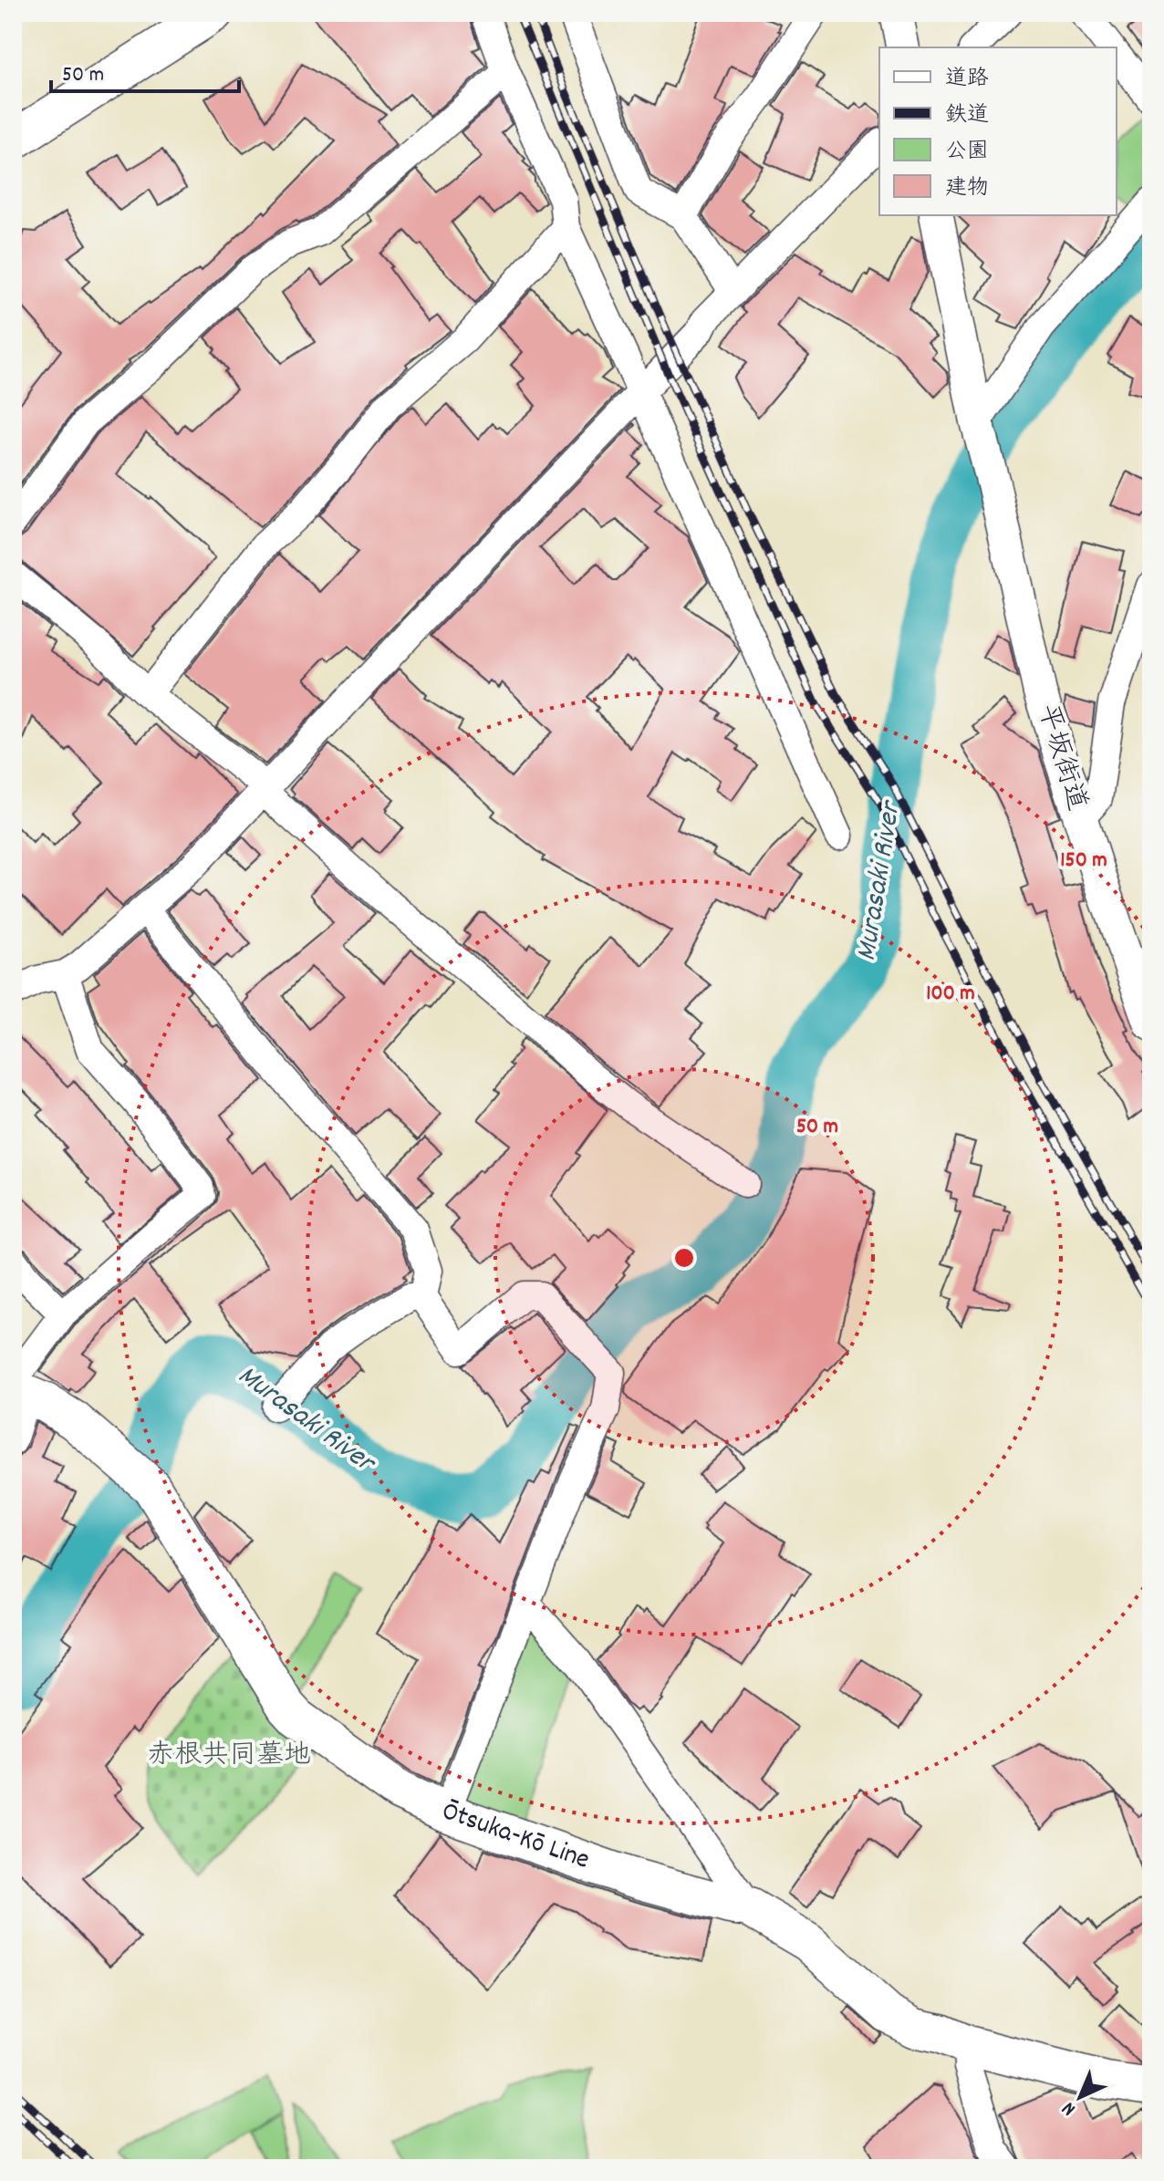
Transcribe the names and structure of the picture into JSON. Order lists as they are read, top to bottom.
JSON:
{
  "streets": {
    "main road": ["Ōtsuka-Kō Line"],
    "street": ["平坂街道"]
  },
  "water": ["Murasaki River"],
  "parks": ["赤根共同墓地"],
  "legend": [
    "道路",
    "鉄道",
    "公園",
    "建物"
  ],
  "scale_bar": "50 m",
  "north": "bottom left",
  "rings": ["150 m", "100 m", "50 m"]
}
